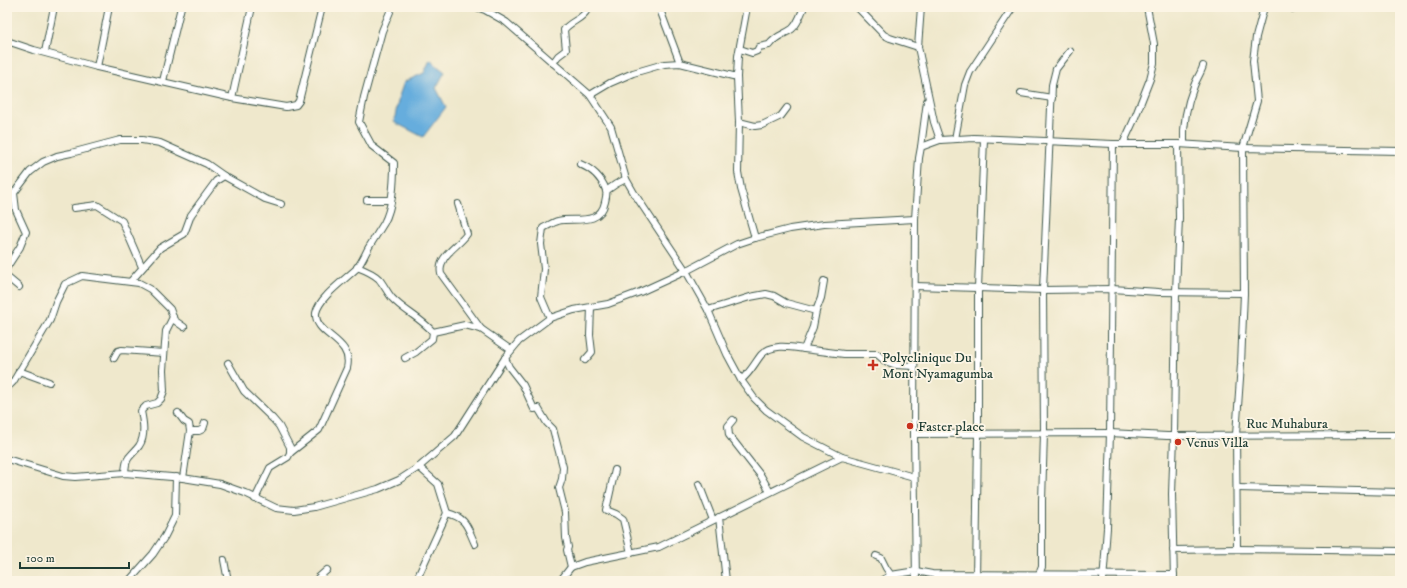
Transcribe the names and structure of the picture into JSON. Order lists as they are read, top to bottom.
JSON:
{
  "streets": {
    "street": ["Rue Muhabura"]
  },
  "places": {
    "health": ["Polyclinique Du Mont Nyamagumba"],
    "other": ["Faster place", "Venus Villa"]
  },
  "scale_bar": "100 m"
}
